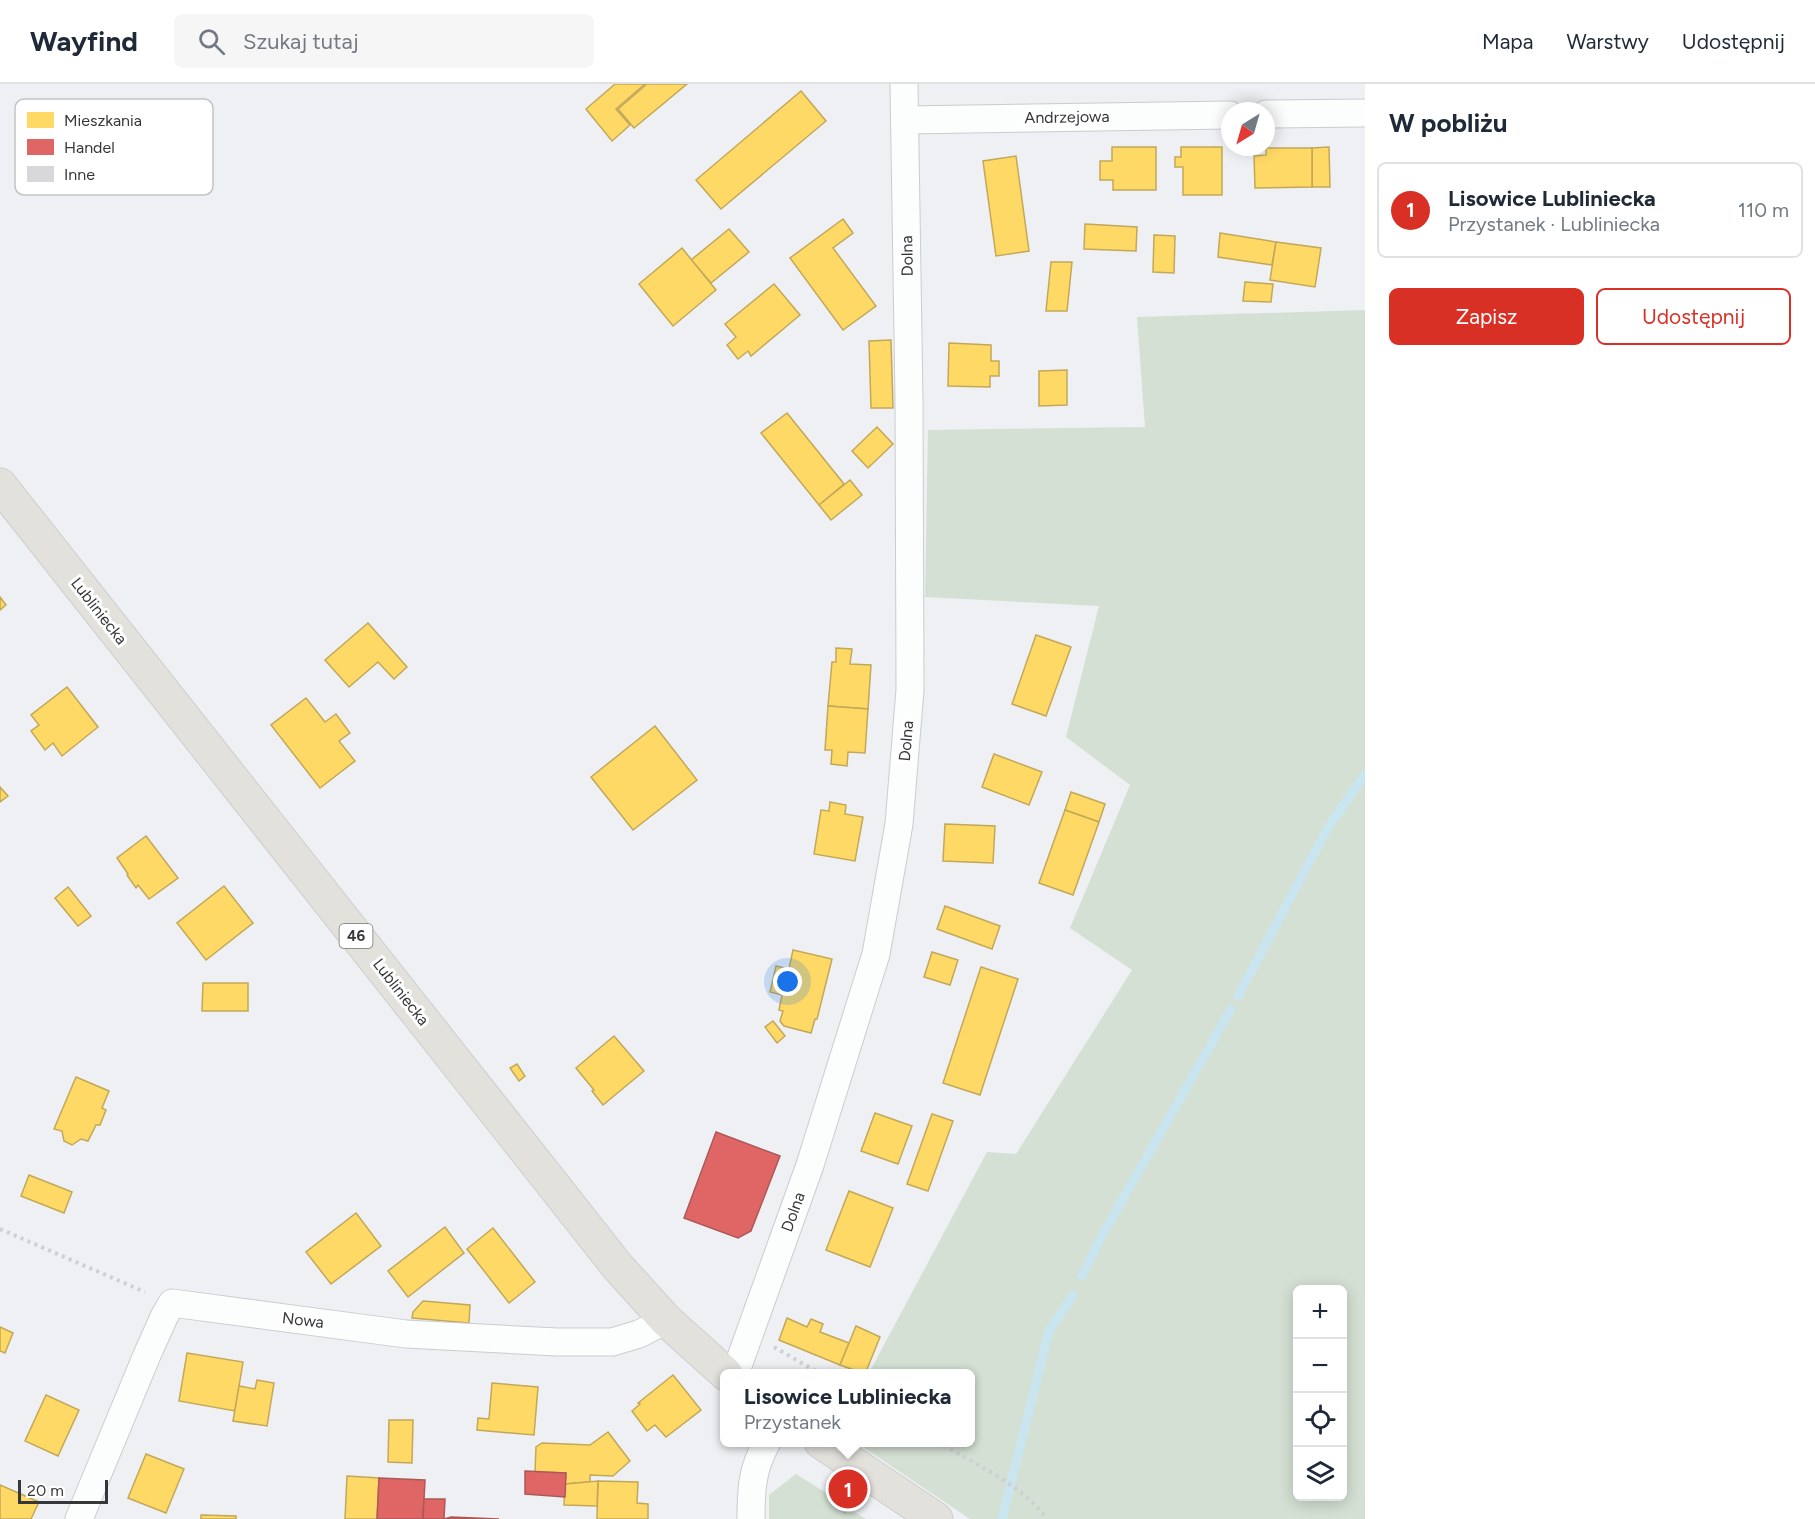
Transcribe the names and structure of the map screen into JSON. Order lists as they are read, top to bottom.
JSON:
{
  "streets": {
    "main road": ["Lubliniecka", "46"],
    "street": ["Andrzejowa", "Dolna", "Nowa"]
  },
  "crossings": [
    ["Andrzejowa", "Dolna"],
    ["Lubliniecka", "Nowa"]
  ],
  "legend": ["Mieszkania", "Handel", "Inne"],
  "scale_bar": "20 m",
  "north": "bottom left",
  "page": {
    "header": "Wayfind",
    "search": "Szukaj tutaj",
    "nav": ["Mapa", "Warstwy", "Udostępnij"],
    "heading": "W pobliżu",
    "list": [
      {
        "mark": "1",
        "name": "Lisowice Lubliniecka",
        "note": "Przystanek · Lubliniecka",
        "value": "110 m"
      }
    ],
    "buttons": ["Zapisz", "Udostępnij"],
    "map_buttons": ["+", "−"],
    "popup": ["Lisowice Lubliniecka", "Przystanek"],
    "pins": "1",
    "scale": "20 m"
  }
}
